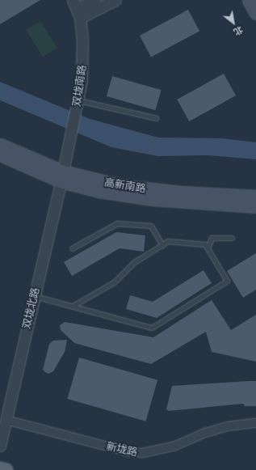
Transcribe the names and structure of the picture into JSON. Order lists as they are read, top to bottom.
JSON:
{
  "streets": {
    "main road": ["高新南路"],
    "street": ["双垅南路", "双垅北路", "新垅路"]
  },
  "crossings": [
    ["双垅南路", "高新南路"],
    ["双垅南路", "双垅北路"],
    ["高新南路", "双垅北路"],
    ["双垅北路", "新垅路"]
  ],
  "north": "bottom right"
}
